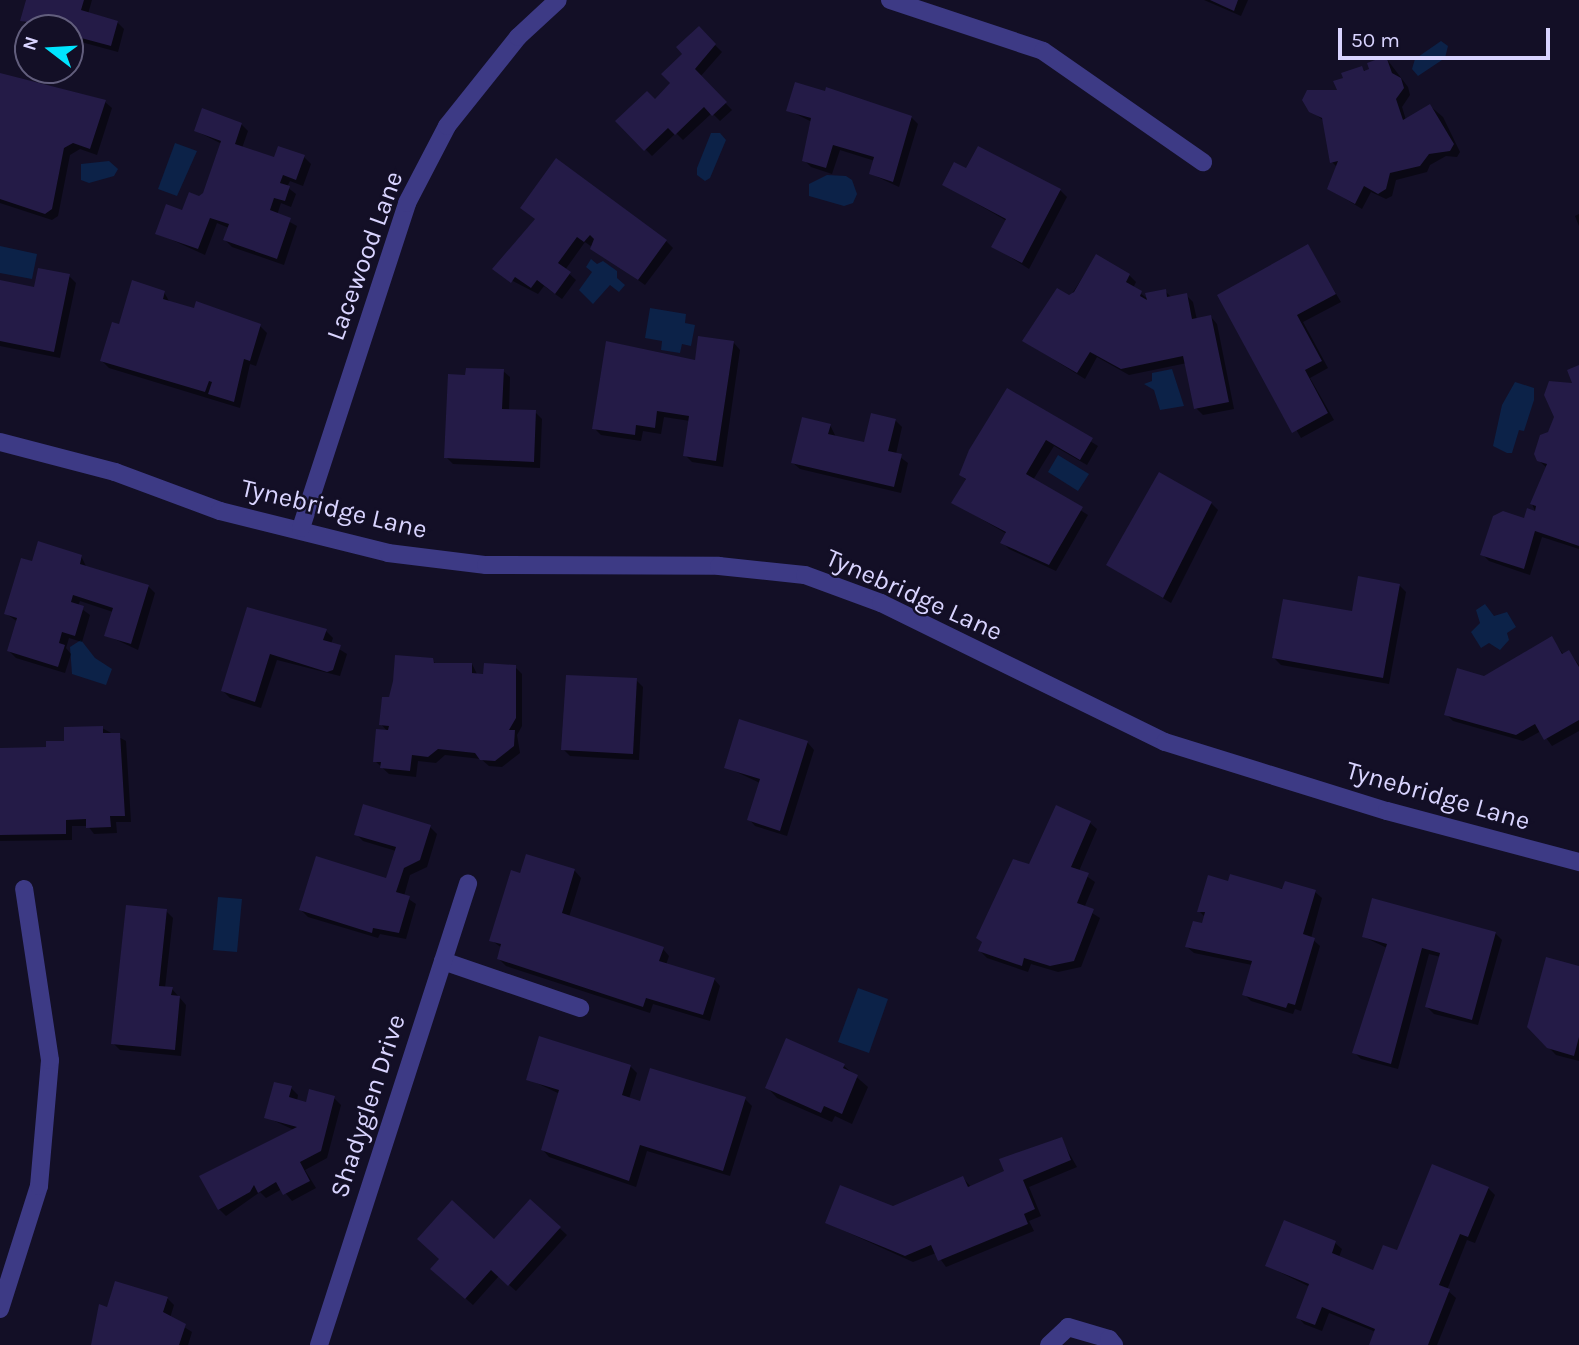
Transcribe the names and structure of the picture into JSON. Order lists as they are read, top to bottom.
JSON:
{
  "streets": {
    "street": ["Lacewood Lane", "Tynebridge Lane", "Shadyglen Drive"]
  },
  "crossings": [
    ["Lacewood Lane", "Tynebridge Lane"]
  ],
  "scale_bar": "50 m",
  "north": "left"
}
